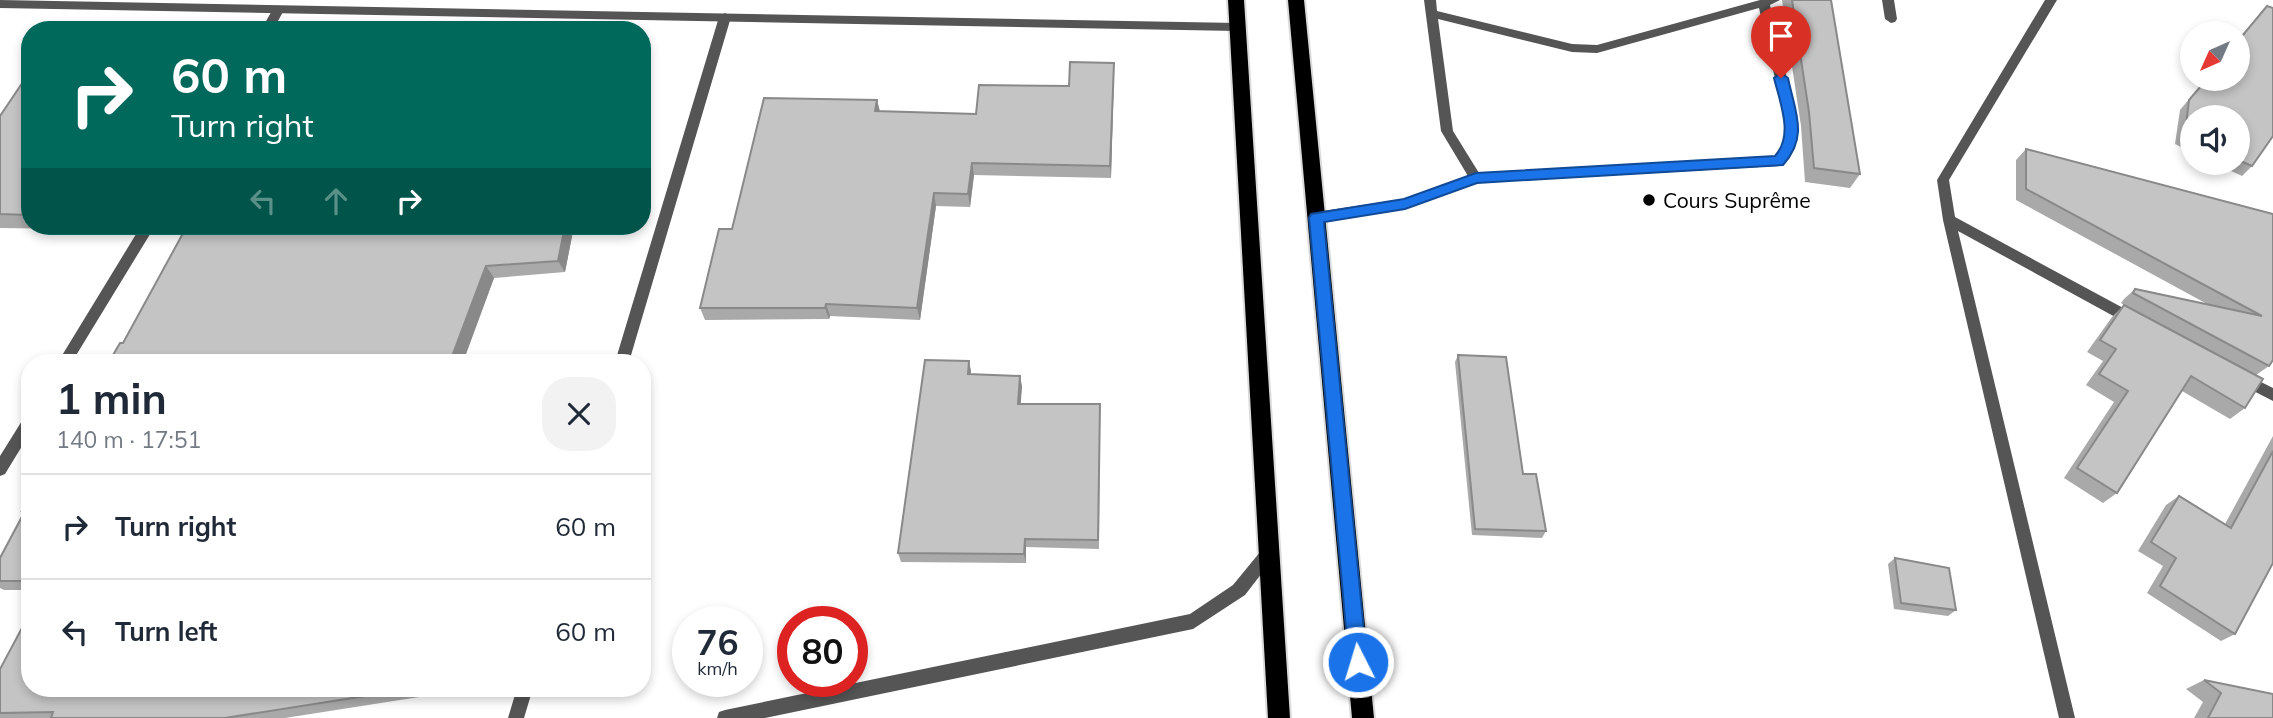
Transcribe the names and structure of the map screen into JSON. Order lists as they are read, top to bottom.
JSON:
{
  "places": ["Cours Suprême"],
  "north": "bottom left",
  "page": {
    "turn": ["60 m", "Turn right"],
    "heading": ["1 min", "140 m · 17:51"],
    "list": [
      {
        "name": "Turn right",
        "value": "60 m"
      },
      {
        "name": "Turn left",
        "value": "60 m"
      }
    ],
    "speed": "76 km/h",
    "limit": "80"
  }
}
